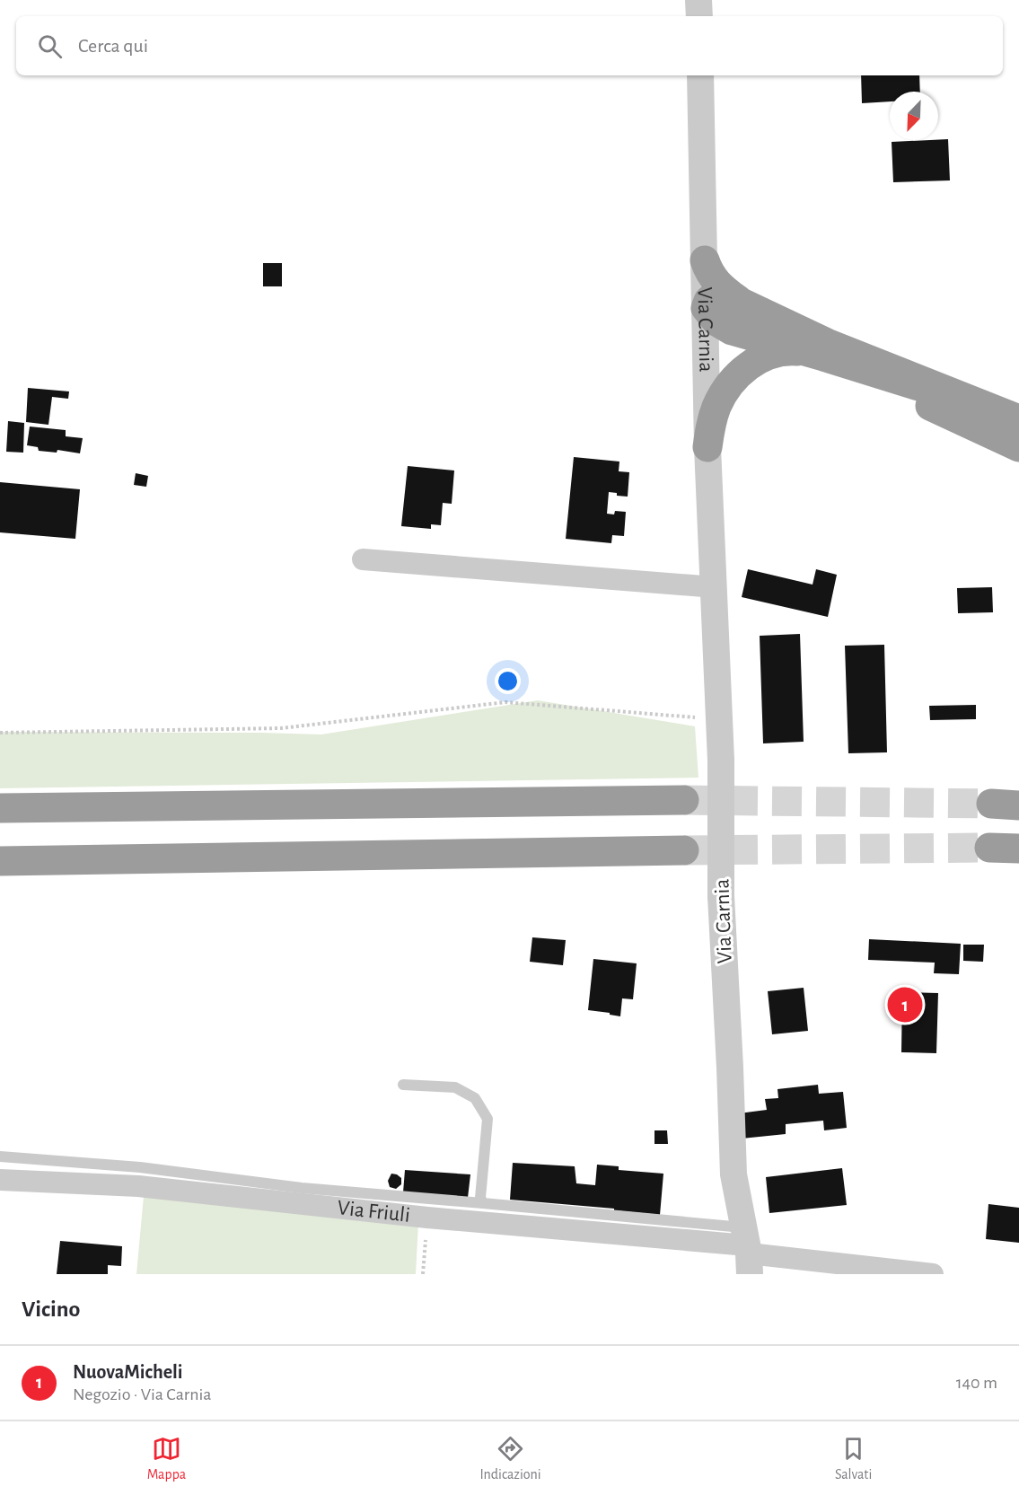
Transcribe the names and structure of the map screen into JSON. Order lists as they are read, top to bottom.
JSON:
{
  "streets": {
    "street": ["Via Carnia", "Via Friuli"]
  },
  "crossings": [
    ["Via Carnia", "Via Friuli"]
  ],
  "north": "bottom left",
  "page": {
    "search": "Cerca qui",
    "pins": "1",
    "heading": "Vicino",
    "list": [
      {
        "mark": "1",
        "name": "NuovaMicheli",
        "note": "Negozio · Via Carnia",
        "value": "140 m"
      }
    ],
    "nav": ["Mappa", "Indicazioni", "Salvati"]
  }
}
